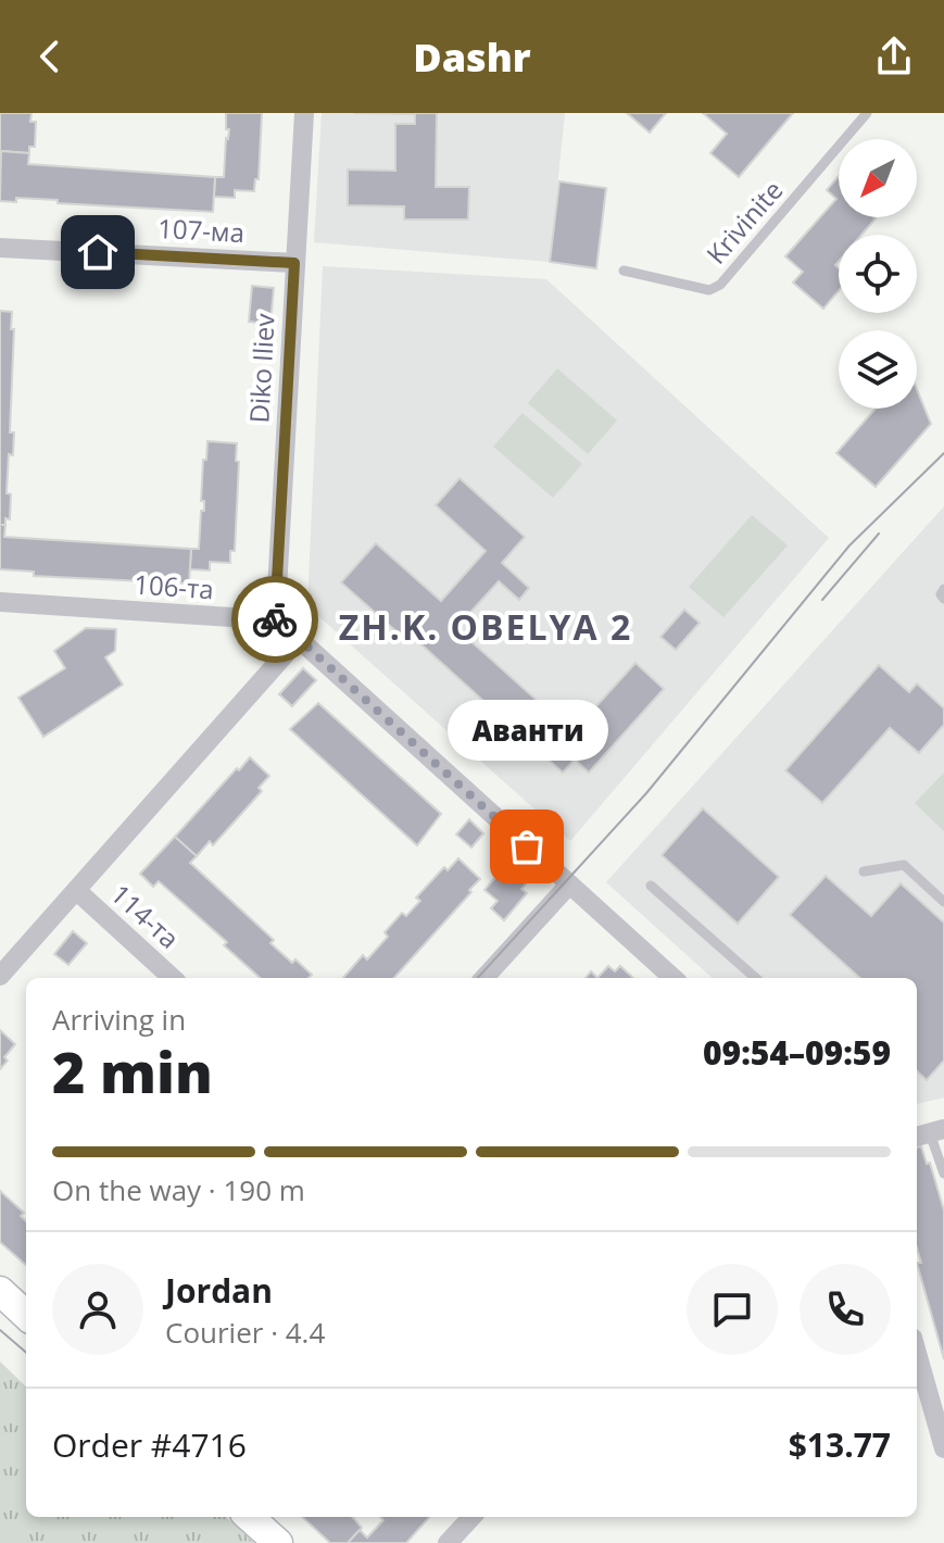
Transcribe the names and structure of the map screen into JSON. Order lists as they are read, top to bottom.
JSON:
{
  "streets": {
    "street": [
      "107-ма",
      "Diko Iliev",
      "106-та",
      "114-та"
    ],
    "lane": ["Krivinite"]
  },
  "crossings": [
    ["107-ма", "Diko Iliev"],
    ["Diko Iliev", "106-та"]
  ],
  "districts": ["ZH.K. OBELYA 2"],
  "places": ["Аванти"],
  "north": "bottom left",
  "page": {
    "header": "Dashr",
    "bubble": "Аванти",
    "heading": ["2 min", "Arriving in", "09:54–09:59"],
    "panel": [
      "Jordan",
      "Courier · 4.4",
      "Order #4716",
      "$13.77"
    ],
    "bar": "On the way · 190 m"
  }
}
